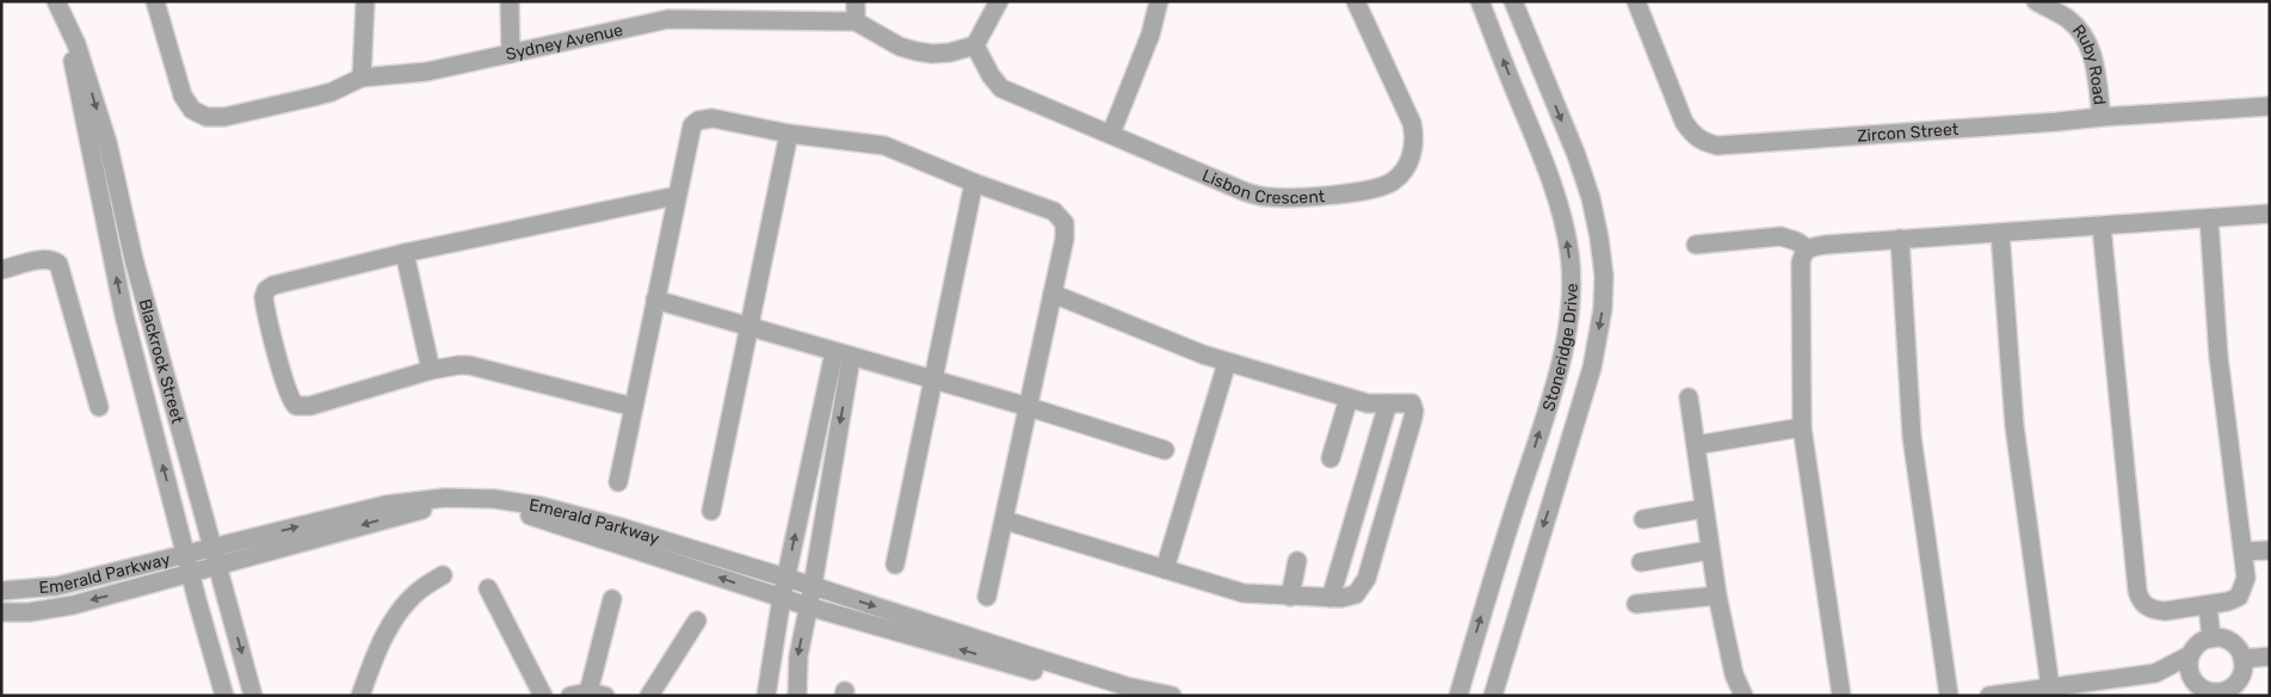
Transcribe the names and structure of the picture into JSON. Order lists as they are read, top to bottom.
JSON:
{
  "streets": {
    "street": [
      "Sydney Avenue",
      "Ruby Road",
      "Zircon Street",
      "Lisbon Crescent",
      "Stoneridge Drive",
      "Blackrock Street",
      "Emerald Parkway"
    ]
  },
  "crossings": [
    ["Sydney Avenue", "Lisbon Crescent"],
    ["Ruby Road", "Zircon Street"],
    ["Blackrock Street", "Emerald Parkway"]
  ]
}
